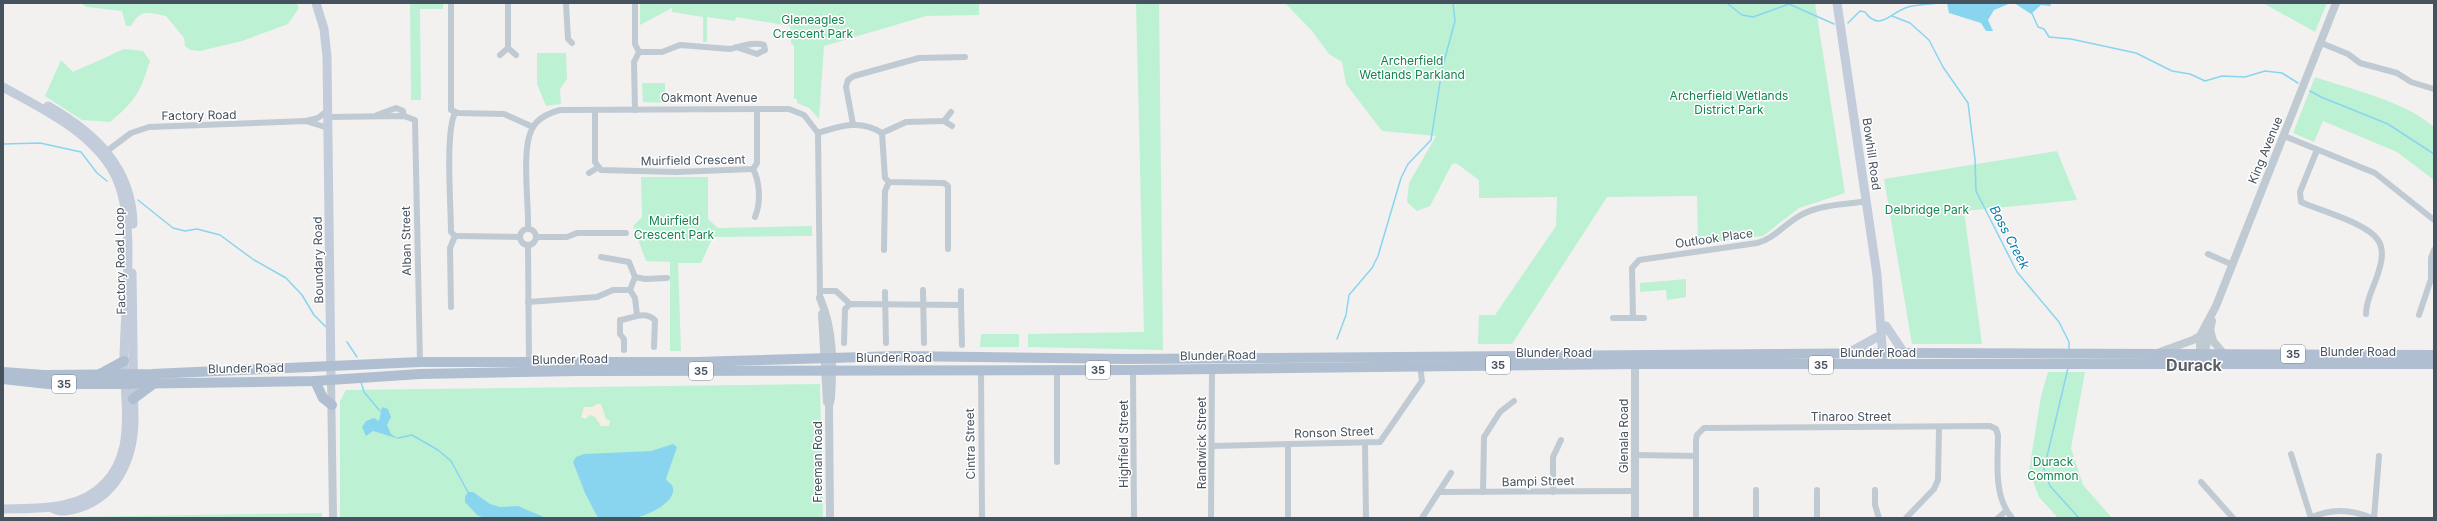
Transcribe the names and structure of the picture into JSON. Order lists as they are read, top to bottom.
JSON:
{
  "streets": {
    "main road": [
      "Bowhill Road",
      "Boundary Road",
      "Factory Road Loop",
      "Blunder Road",
      "35"
    ],
    "street": [
      "Oakmont Avenue",
      "Factory Road",
      "King Avenue",
      "Muirfield Crescent",
      "Outlook Place",
      "Alban Street",
      "Tinaroo Street",
      "Ronson Street",
      "Glenala Road",
      "Randwick Street",
      "Cintra Street",
      "Highfield Street",
      "Freeman Road",
      "Bampi Street"
    ]
  },
  "crossings": [
    ["Oakmont Avenue", "Muirfield Crescent"],
    ["Factory Road", "Alban Street"],
    ["Factory Road", "Boundary Road"],
    ["Factory Road", "Factory Road Loop"],
    ["King Avenue", "Blunder Road"],
    ["Bowhill Road", "Outlook Place"],
    ["Bowhill Road", "Blunder Road"],
    ["Alban Street", "Blunder Road"],
    ["Boundary Road", "Blunder Road"],
    ["Factory Road Loop", "Blunder Road"],
    ["Blunder Road", "Ronson Street"],
    ["Blunder Road", "Glenala Road"],
    ["Blunder Road", "Randwick Street"],
    ["Blunder Road", "Cintra Street"],
    ["Blunder Road", "Highfield Street"],
    ["Blunder Road", "Freeman Road"],
    ["Ronson Street", "Randwick Street"],
    ["Glenala Road", "Bampi Street"]
  ],
  "districts": ["Durack"],
  "water": ["Boss Creek"],
  "parks": [
    "Gleneagles Crescent Park",
    "Archerfield Wetlands Parkland",
    "Archerfield Wetlands District Park",
    "Delbridge Park",
    "Muirfield Crescent Park",
    "Durack Common"
  ]
}
